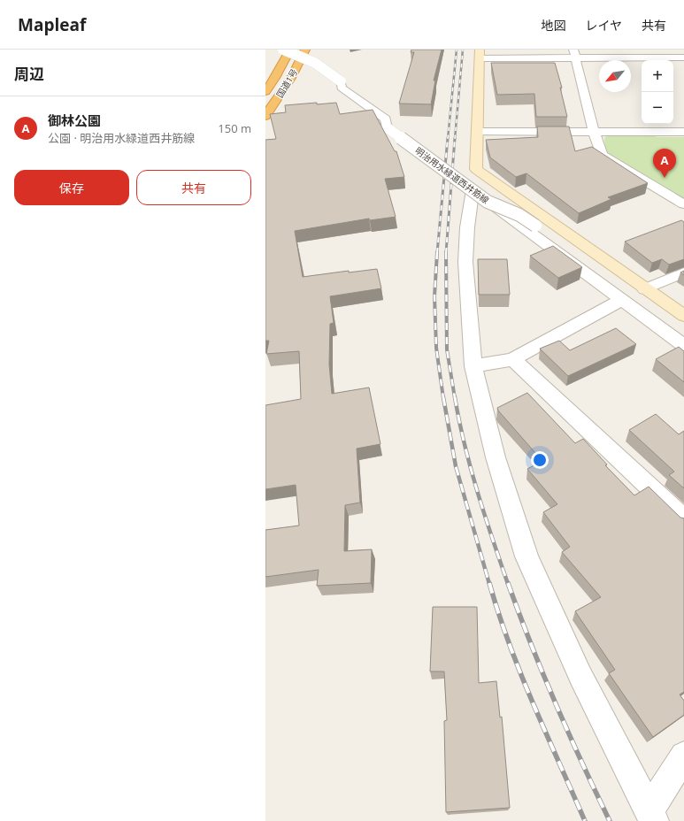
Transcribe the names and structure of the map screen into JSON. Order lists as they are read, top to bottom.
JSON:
{
  "streets": {
    "highway": ["国道1号"],
    "street": ["明治用水緑道西井筋線"]
  },
  "north": "bottom left",
  "page": {
    "header": "Mapleaf",
    "nav": ["地図", "レイヤ", "共有"],
    "heading": "周辺",
    "map_buttons": ["+", "−"],
    "list": [
      {
        "mark": "A",
        "name": "御林公園",
        "note": "公園 · 明治用水緑道西井筋線",
        "value": "150 m"
      }
    ],
    "pins": "A",
    "buttons": ["保存", "共有"]
  }
}
